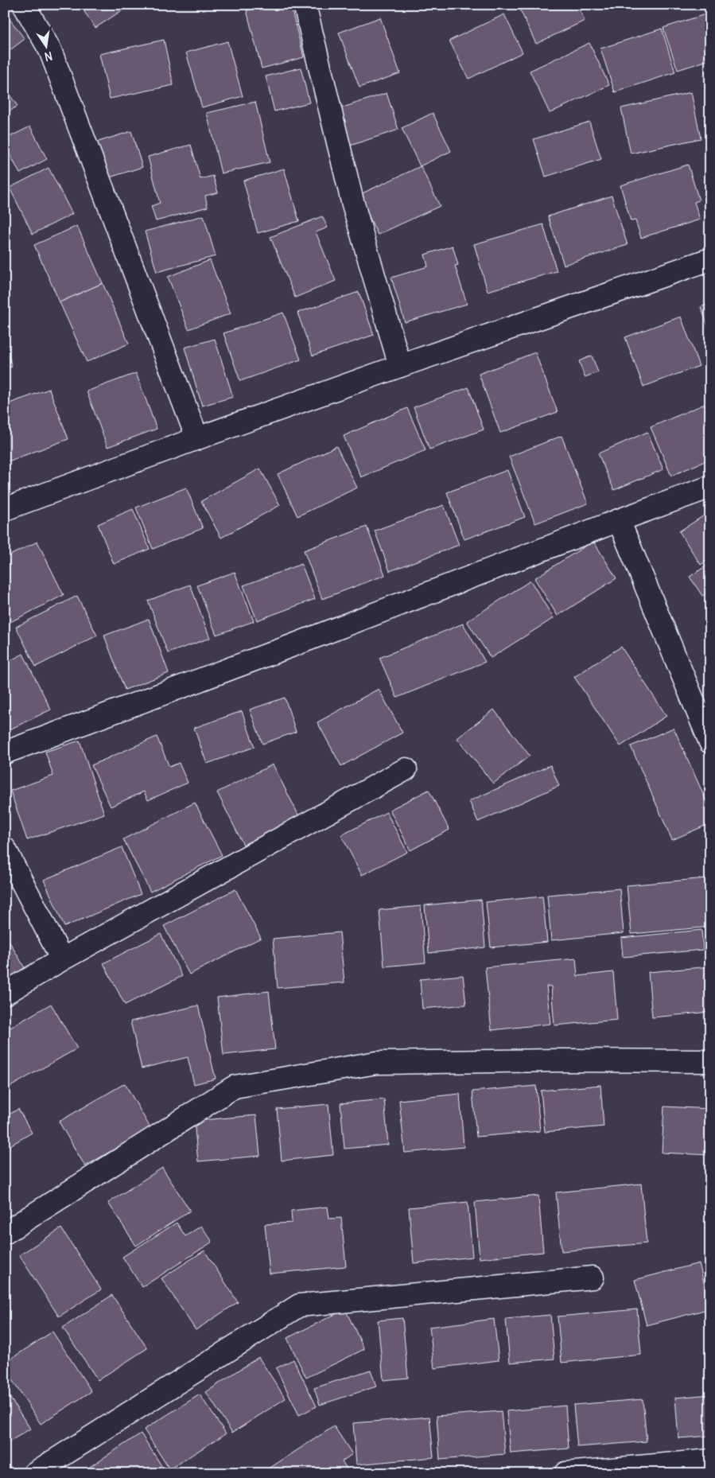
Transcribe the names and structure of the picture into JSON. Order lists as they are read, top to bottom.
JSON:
{
  "north": "bottom"
}
